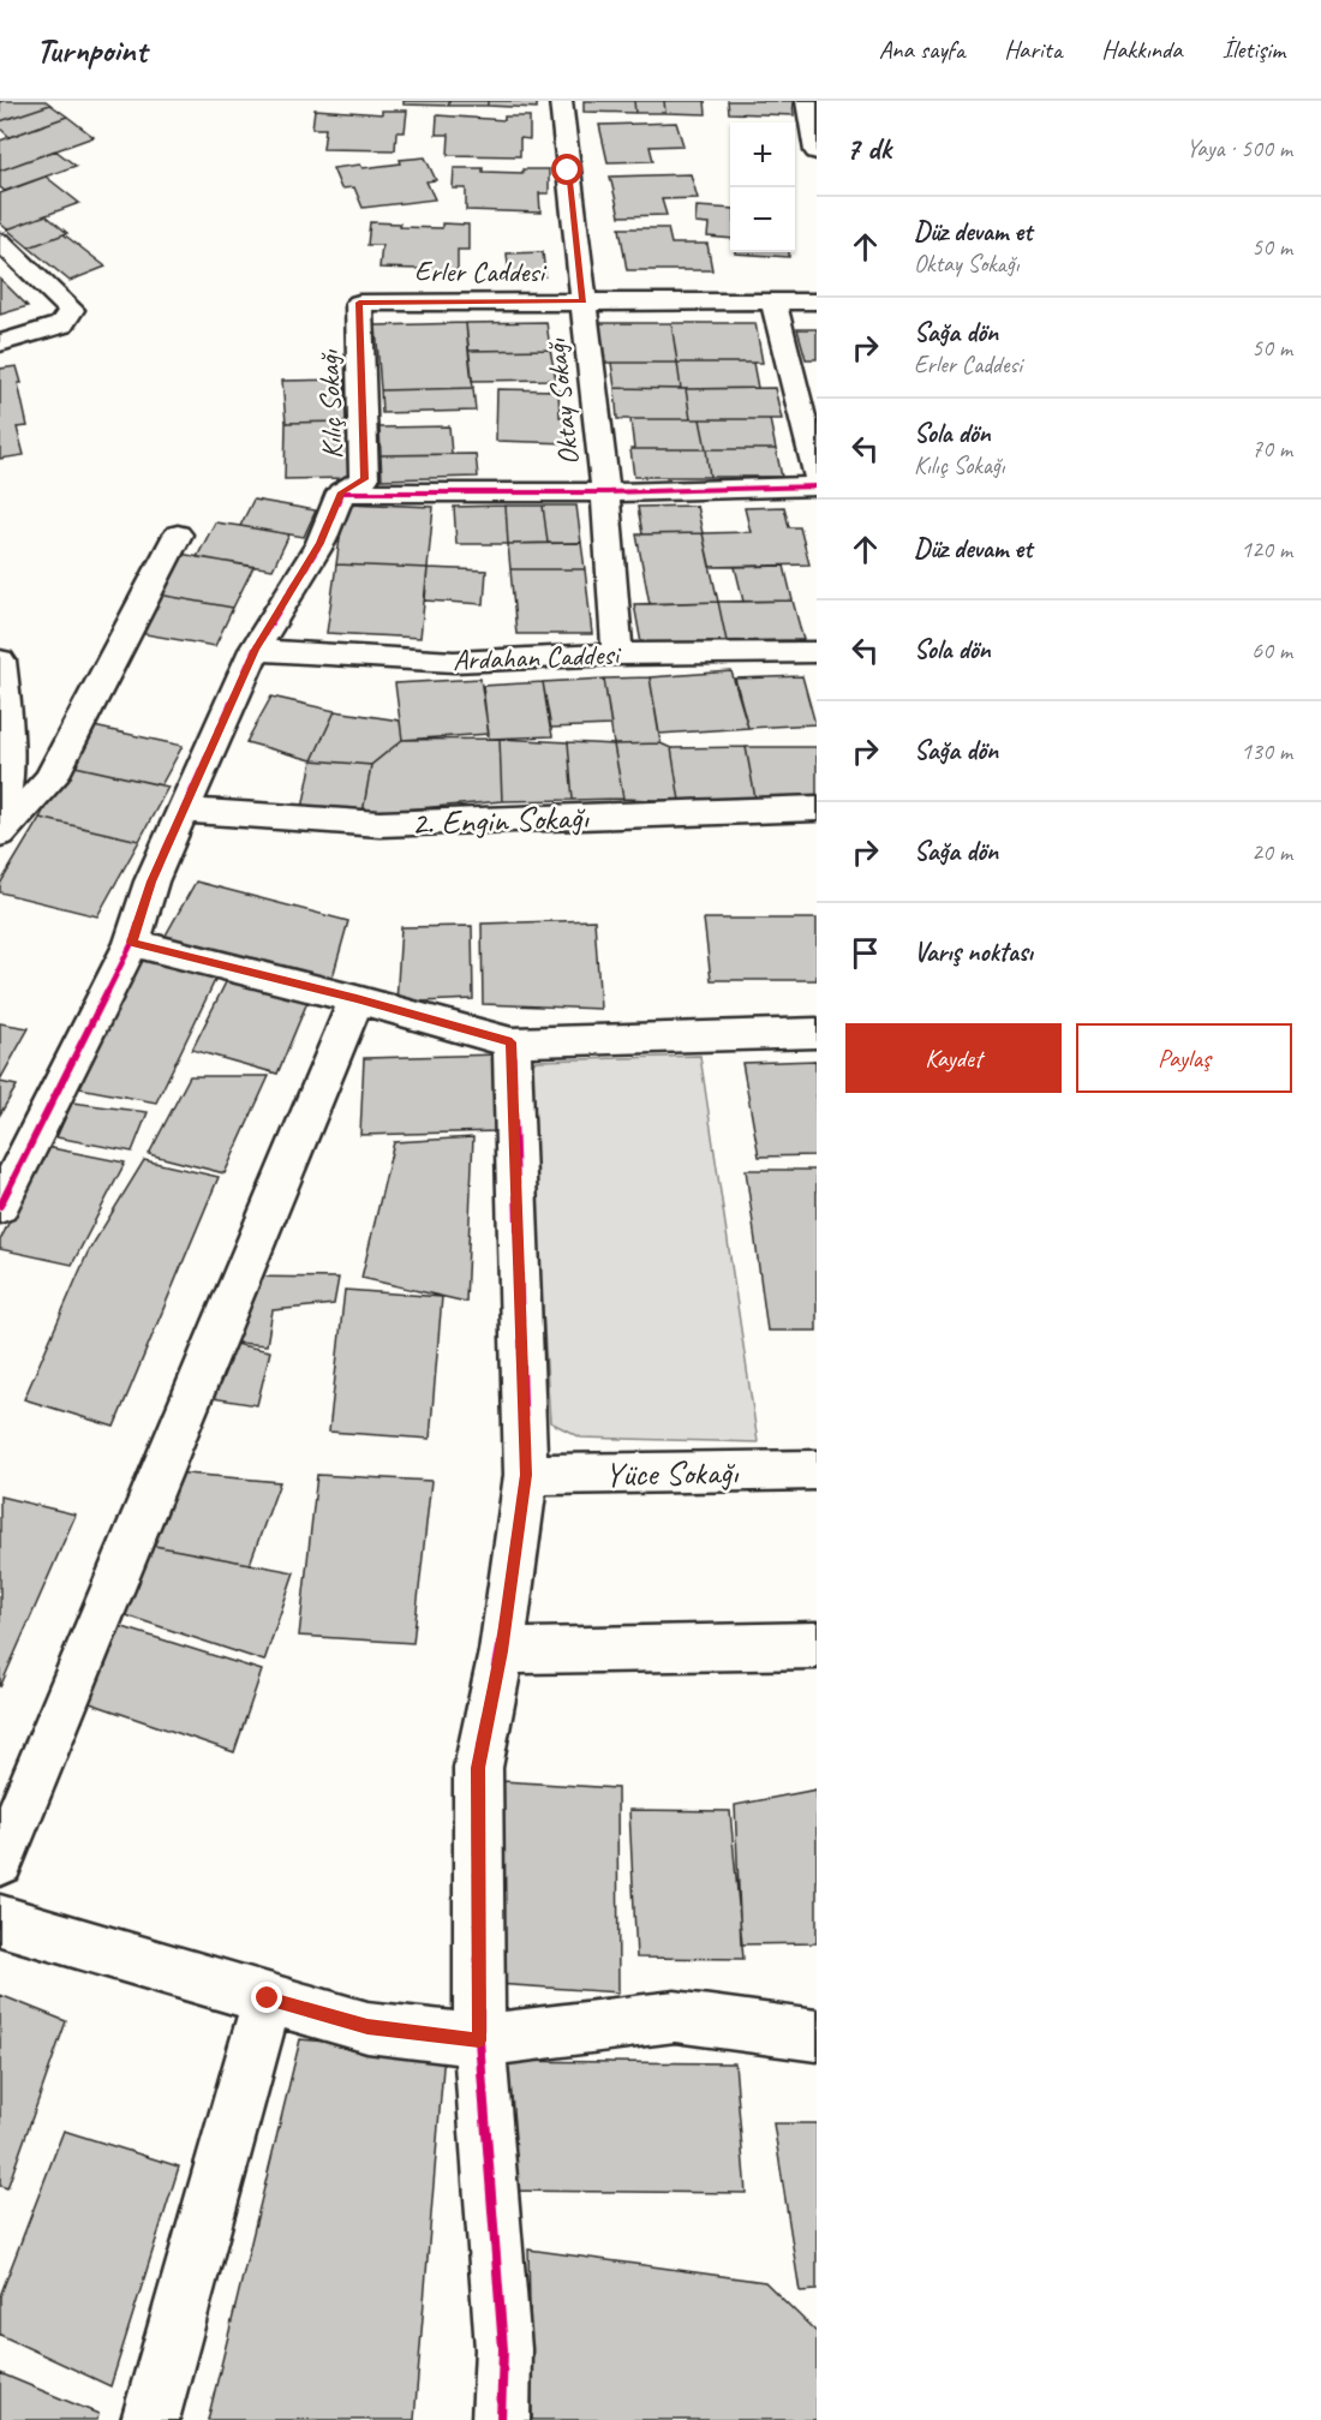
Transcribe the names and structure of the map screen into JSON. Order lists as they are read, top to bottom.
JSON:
{
  "streets": {
    "street": [
      "Erler Caddesi",
      "Oktay Sokağı",
      "Kılıç Sokağı",
      "Ardahan Caddesi",
      "2. Engin Sokağı",
      "Yüce Sokağı"
    ]
  },
  "crossings": [
    ["Erler Caddesi", "Oktay Sokağı"],
    ["Erler Caddesi", "Kılıç Sokağı"],
    ["Oktay Sokağı", "Ardahan Caddesi"]
  ],
  "page": {
    "header": "Turnpoint",
    "nav": [
      "Ana sayfa",
      "Harita",
      "Hakkında",
      "İletişim"
    ],
    "heading": ["7 dk", "Yaya · 500 m"],
    "map_buttons": ["+", "−"],
    "list": [
      ["Düz devam et", "Oktay Sokağı", "50 m"],
      ["Sağa dön", "Erler Caddesi", "50 m"],
      ["Sola dön", "Kılıç Sokağı", "70 m"],
      ["Düz devam et", "120 m"],
      ["Sola dön", "60 m"],
      ["Sağa dön", "130 m"],
      ["Sağa dön", "20 m"],
      "Varış noktası"
    ],
    "buttons": ["Kaydet", "Paylaş"]
  }
}
